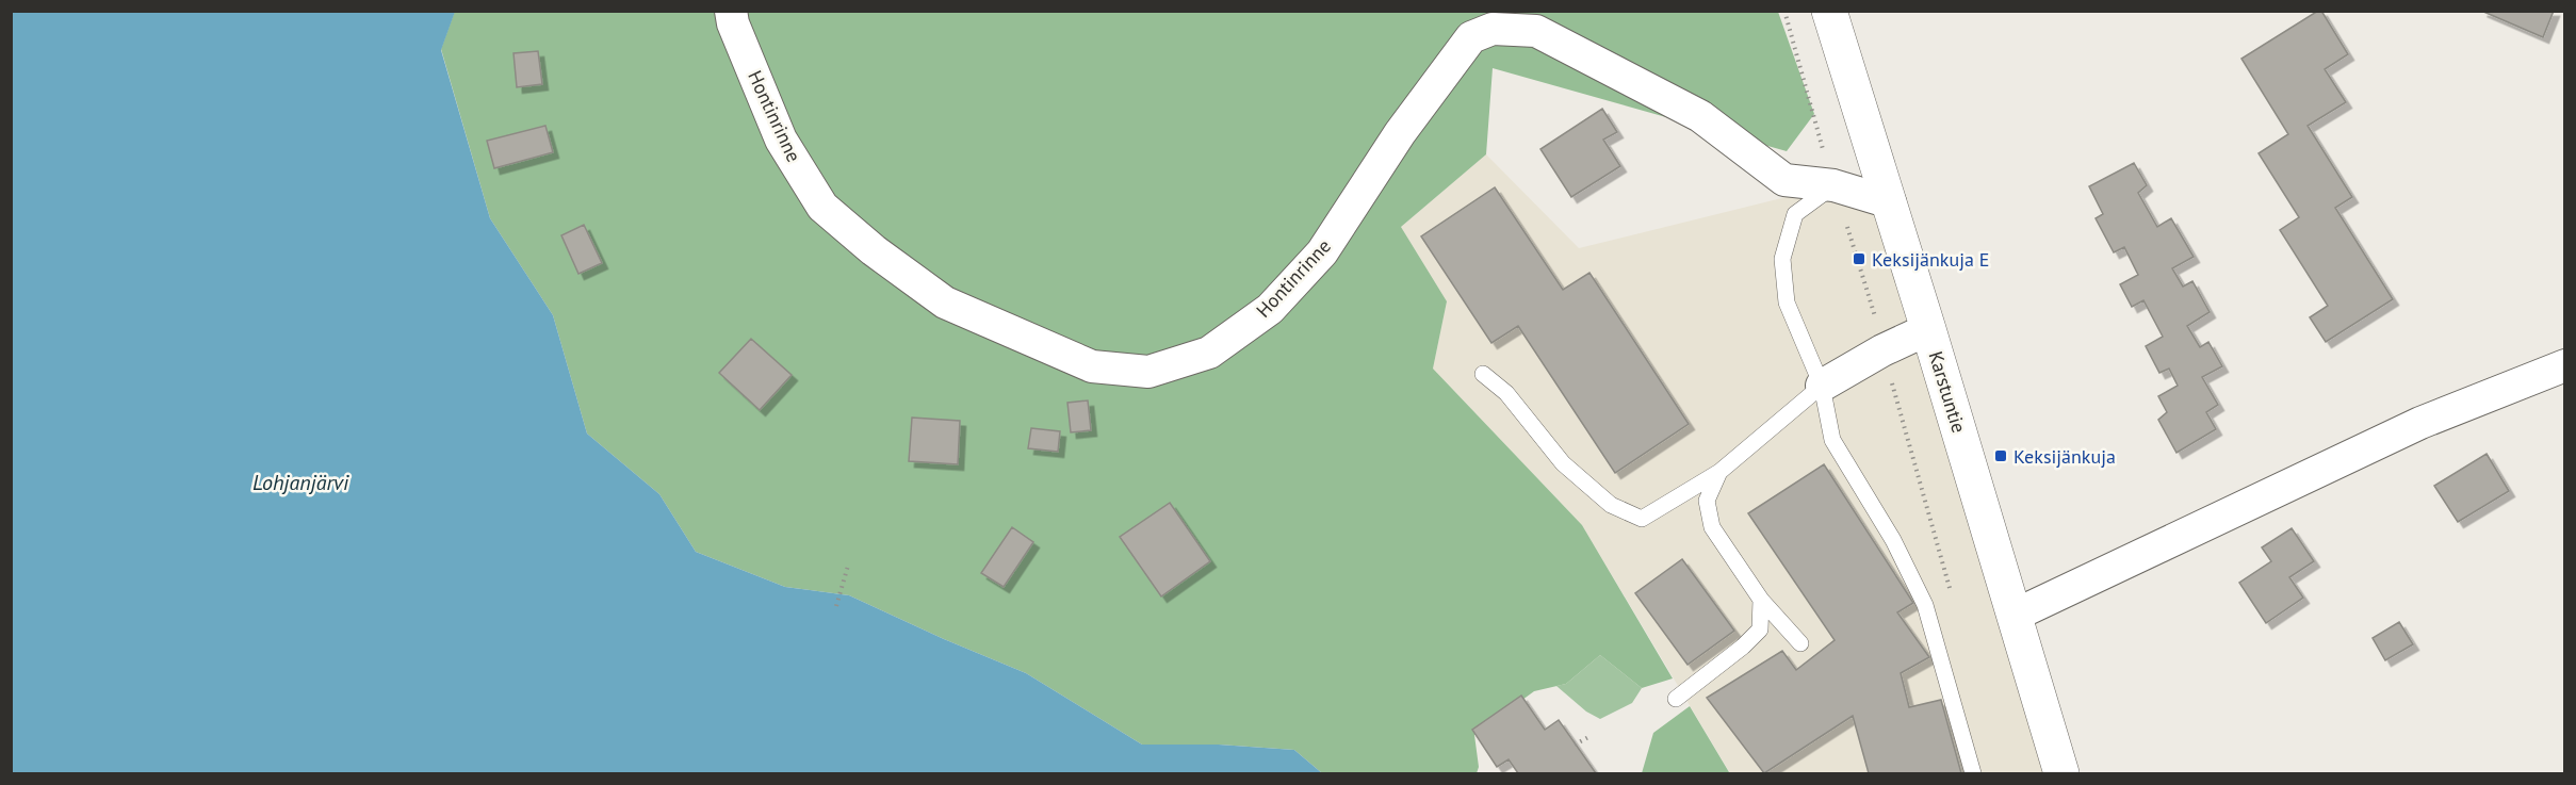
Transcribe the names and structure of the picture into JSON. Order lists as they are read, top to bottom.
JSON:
{
  "streets": {
    "street": ["Hontinrinne", "Karstuntie"]
  },
  "crossings": [
    ["Hontinrinne", "Karstuntie"]
  ],
  "water": ["Lohjanjärvi"],
  "places": {
    "transit": ["Keksijänkuja E", "Keksijänkuja"]
  }
}
